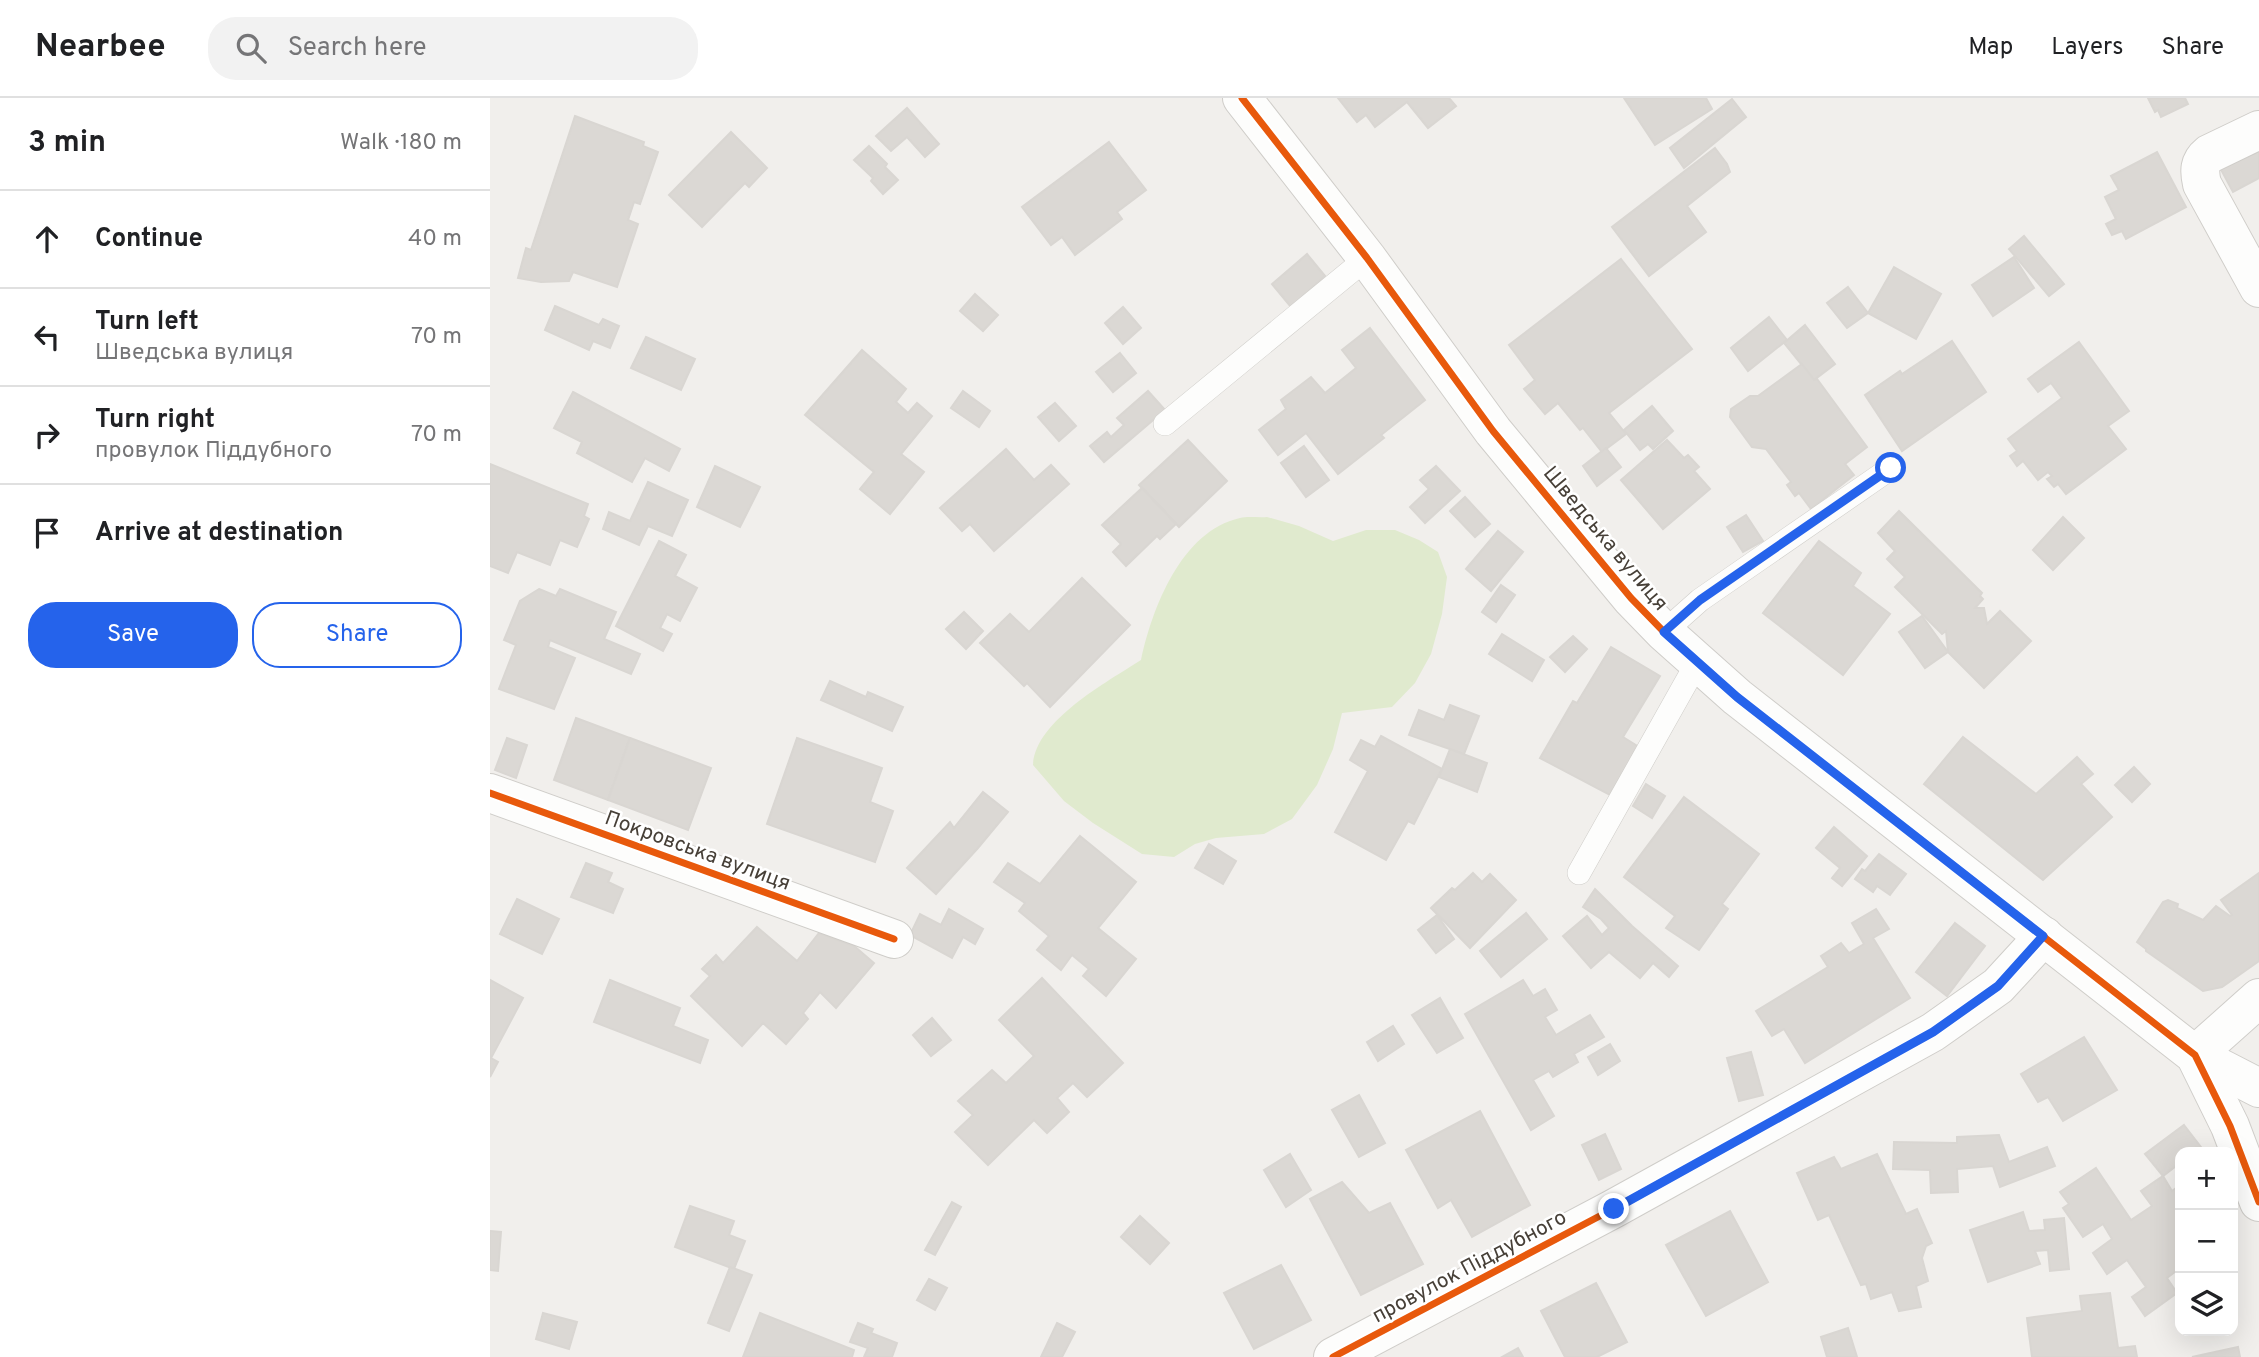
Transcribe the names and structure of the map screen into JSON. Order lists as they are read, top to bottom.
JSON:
{
  "streets": {
    "street": ["Шведська вулиця", "Покровська вулиця", "провулок Піддубного"]
  },
  "crossings": [
    ["Шведська вулиця", "провулок Піддубного"]
  ],
  "page": {
    "header": "Nearbee",
    "search": "Search here",
    "nav": ["Map", "Layers", "Share"],
    "heading": ["3 min", "Walk · 180 m"],
    "list": [
      ["Continue", "40 m"],
      ["Turn left", "Шведська вулиця", "70 m"],
      ["Turn right", "провулок Піддубного", "70 m"],
      "Arrive at destination"
    ],
    "buttons": ["Save", "Share"],
    "map_buttons": ["+", "−"]
  }
}
